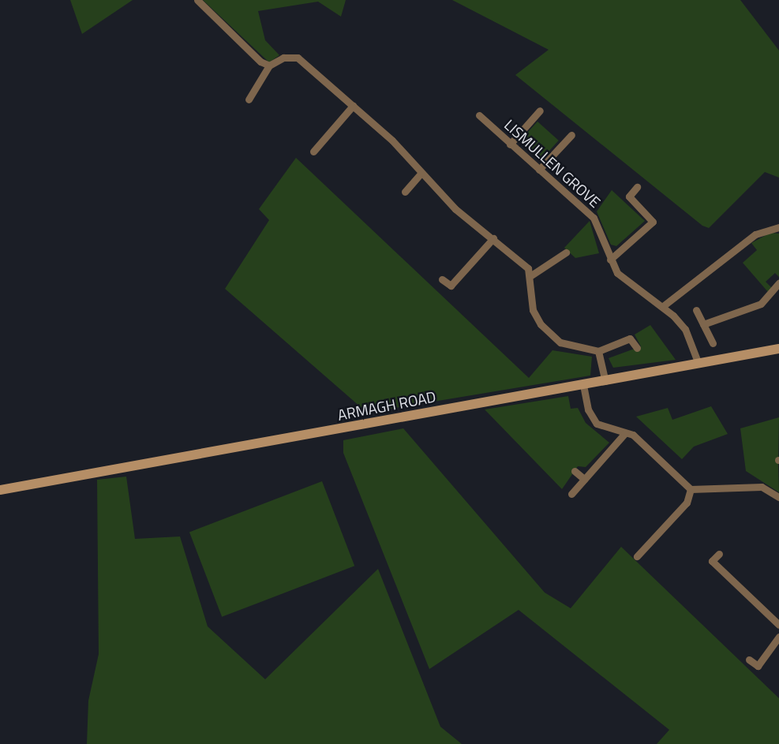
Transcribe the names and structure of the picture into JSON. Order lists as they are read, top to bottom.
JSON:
{
  "streets": {
    "main road": ["ARMAGH ROAD"],
    "street": ["LISMULLEN GROVE"]
  },
  "crossings": [
    ["LISMULLEN GROVE", "ARMAGH ROAD"]
  ]
}
